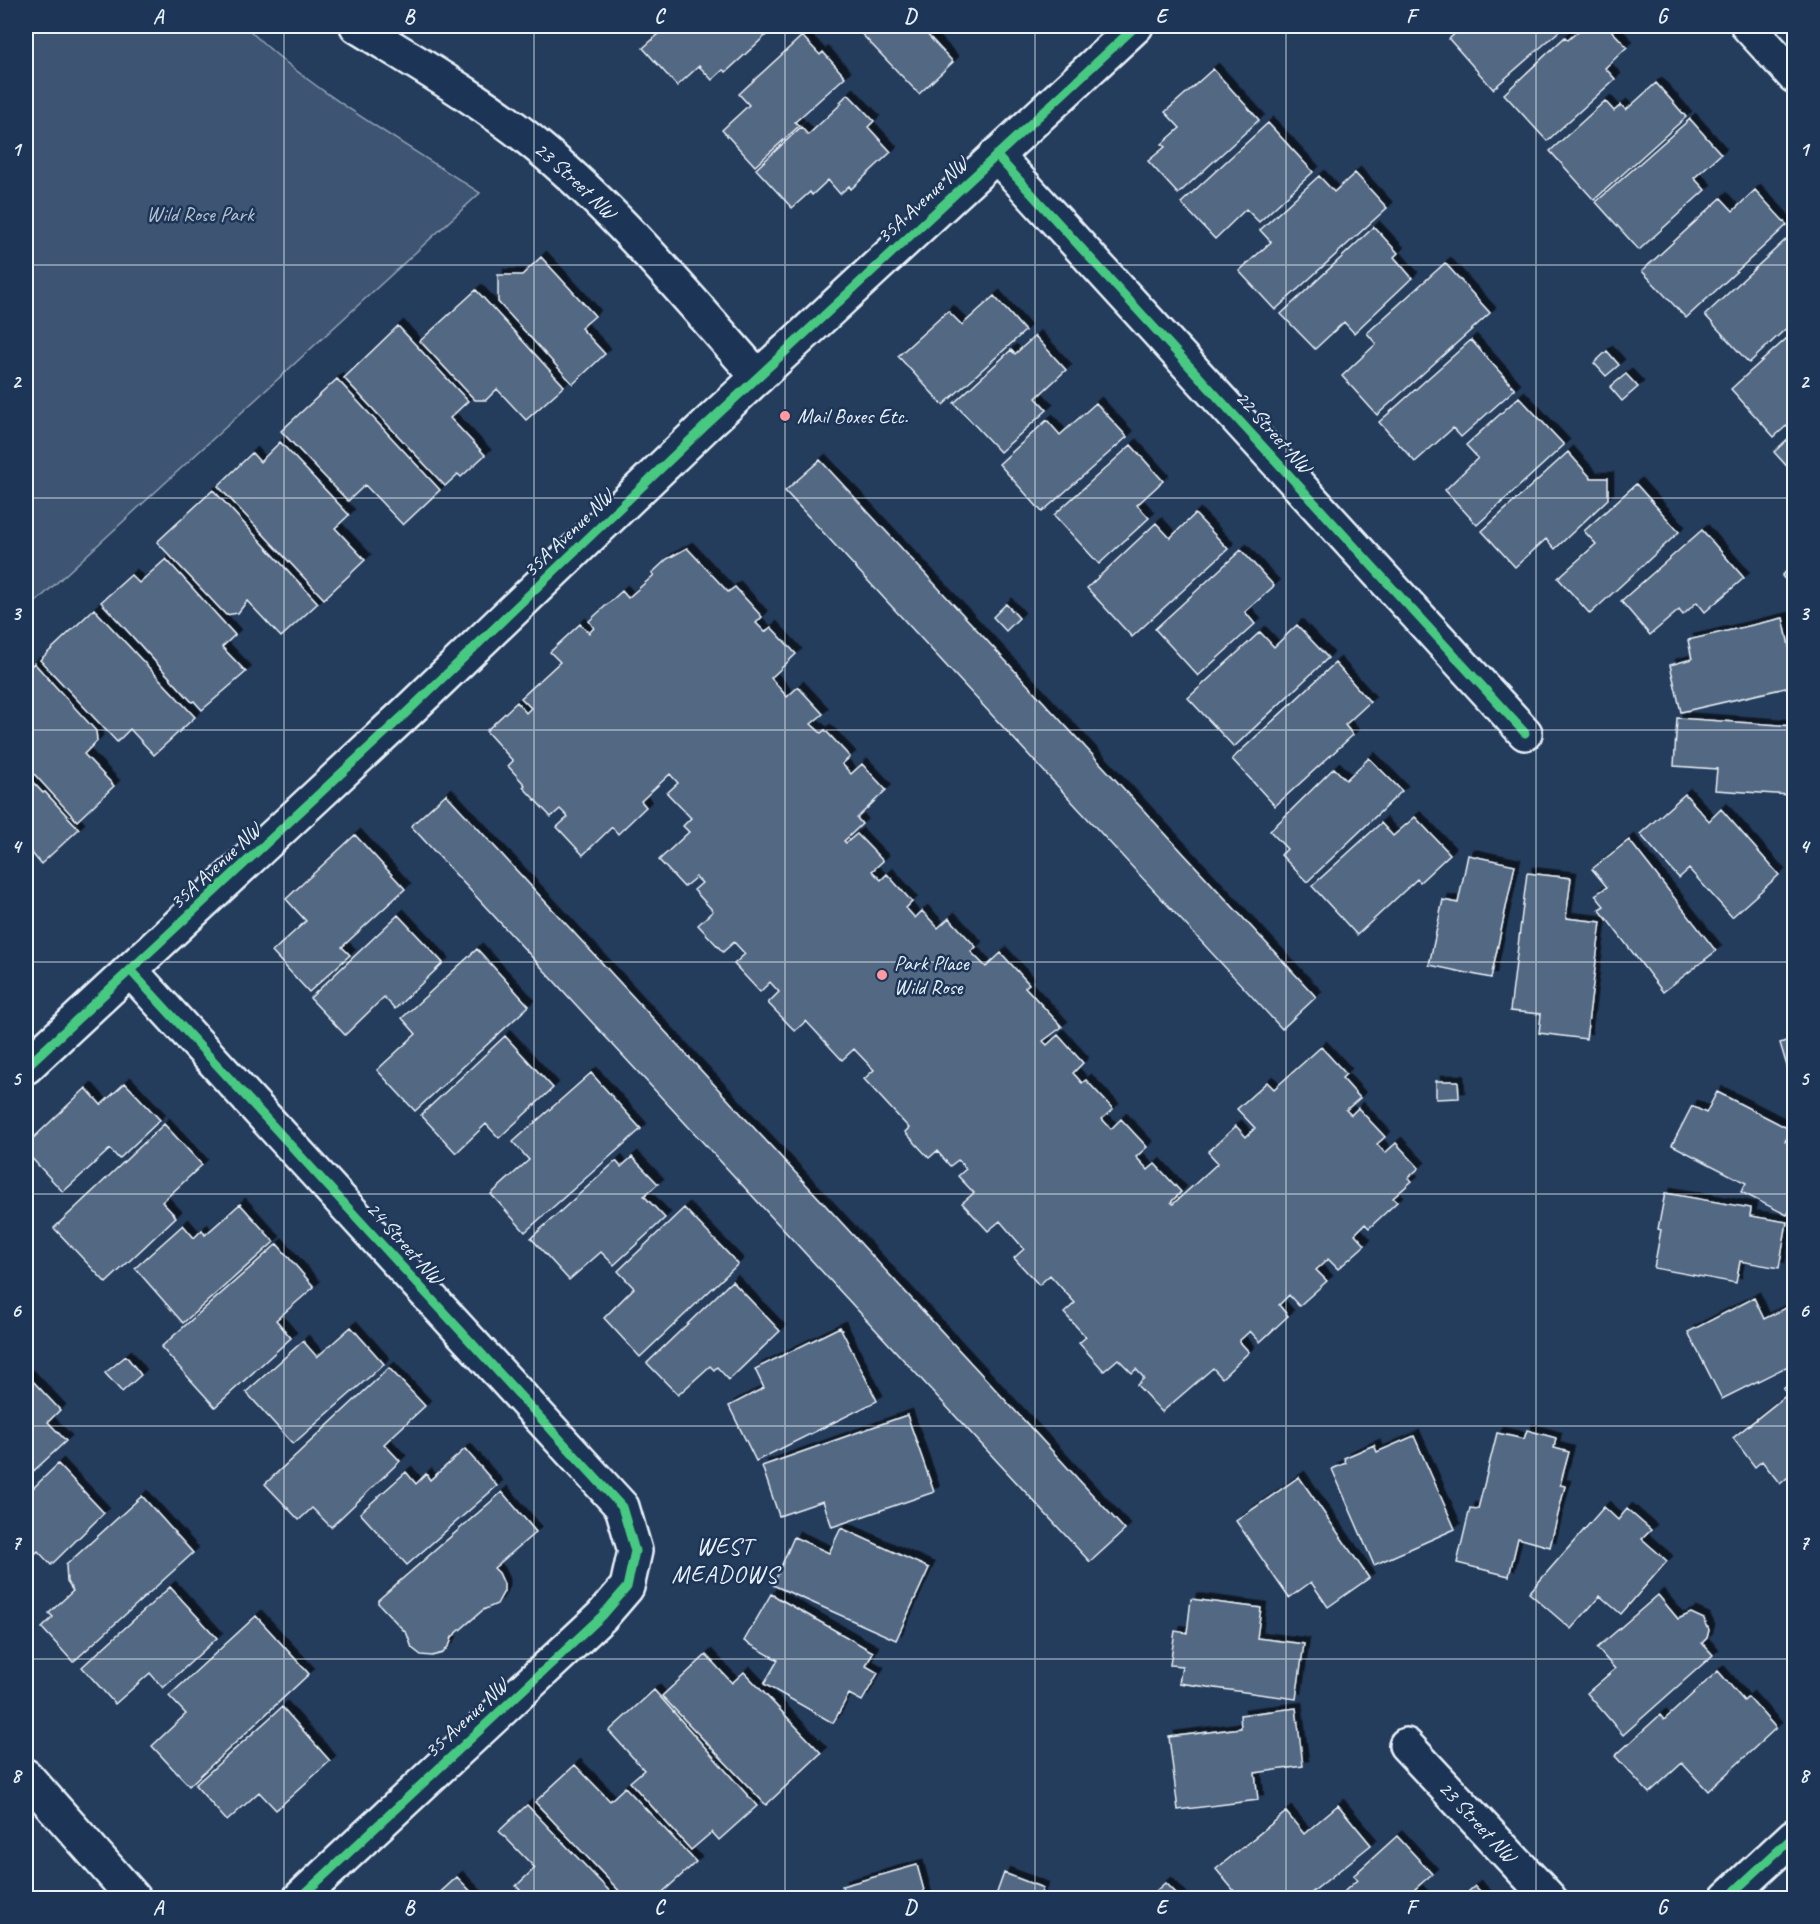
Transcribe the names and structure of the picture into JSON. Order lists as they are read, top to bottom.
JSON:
{
  "streets": {
    "street": [
      "23 Street NW",
      "35A Avenue NW",
      "22 Street NW",
      "24 Street NW",
      "35 Avenue NW"
    ]
  },
  "crossings": [
    ["23 Street NW", "35A Avenue NW"],
    ["35A Avenue NW", "22 Street NW"],
    ["35A Avenue NW", "24 Street NW"],
    ["24 Street NW", "35 Avenue NW"]
  ],
  "districts": ["WEST MEADOWS"],
  "parks": ["Wild Rose Park"],
  "places": ["Mail Boxes Etc.", "Park Place Wild Rose"],
  "grid": {
    "columns": [
      "A",
      "B",
      "C",
      "D",
      "E",
      "F",
      "G"
    ],
    "rows": [
      "1",
      "2",
      "3",
      "4",
      "5",
      "6",
      "7",
      "8"
    ]
  }
}
